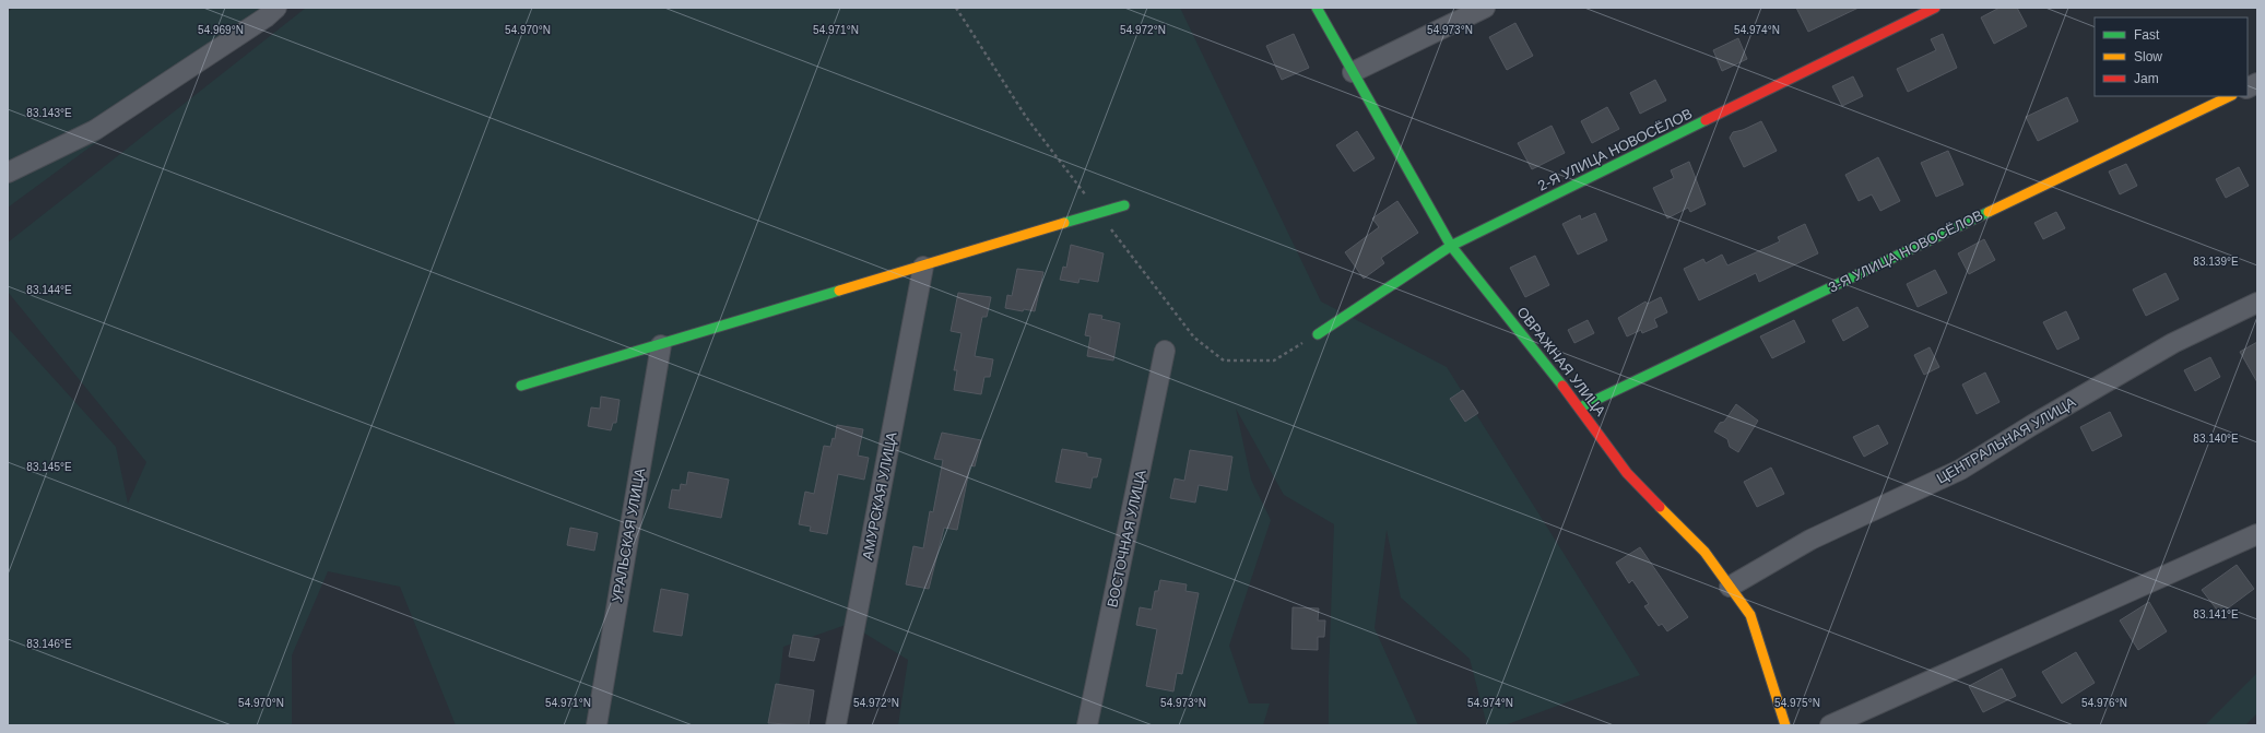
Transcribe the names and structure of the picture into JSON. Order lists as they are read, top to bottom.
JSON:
{
  "streets": {
    "street": [
      "2-Я УЛИЦА НОВОСЁЛОВ",
      "3-Я УЛИЦА НОВОСЁЛОВ",
      "ОВРАЖНАЯ УЛИЦА",
      "ЦЕНТРАЛЬНАЯ УЛИЦА",
      "АМУРСКАЯ УЛИЦА",
      "УРАЛЬСКАЯ УЛИЦА",
      "ВОСТОЧНАЯ УЛИЦА"
    ]
  },
  "crossings": [
    ["2-Я УЛИЦА НОВОСЁЛОВ", "ОВРАЖНАЯ УЛИЦА"],
    ["3-Я УЛИЦА НОВОСЁЛОВ", "ОВРАЖНАЯ УЛИЦА"],
    ["ОВРАЖНАЯ УЛИЦА", "ЦЕНТРАЛЬНАЯ УЛИЦА"]
  ],
  "legend": ["Fast", "Slow", "Jam"],
  "coordinates": [
    "54.969°N",
    "54.970°N",
    "54.971°N",
    "54.972°N",
    "54.973°N",
    "54.974°N",
    "83.143°E",
    "83.139°E",
    "83.144°E",
    "83.140°E",
    "83.145°E",
    "83.141°E",
    "83.146°E",
    "54.975°N",
    "54.976°N"
  ]
}
